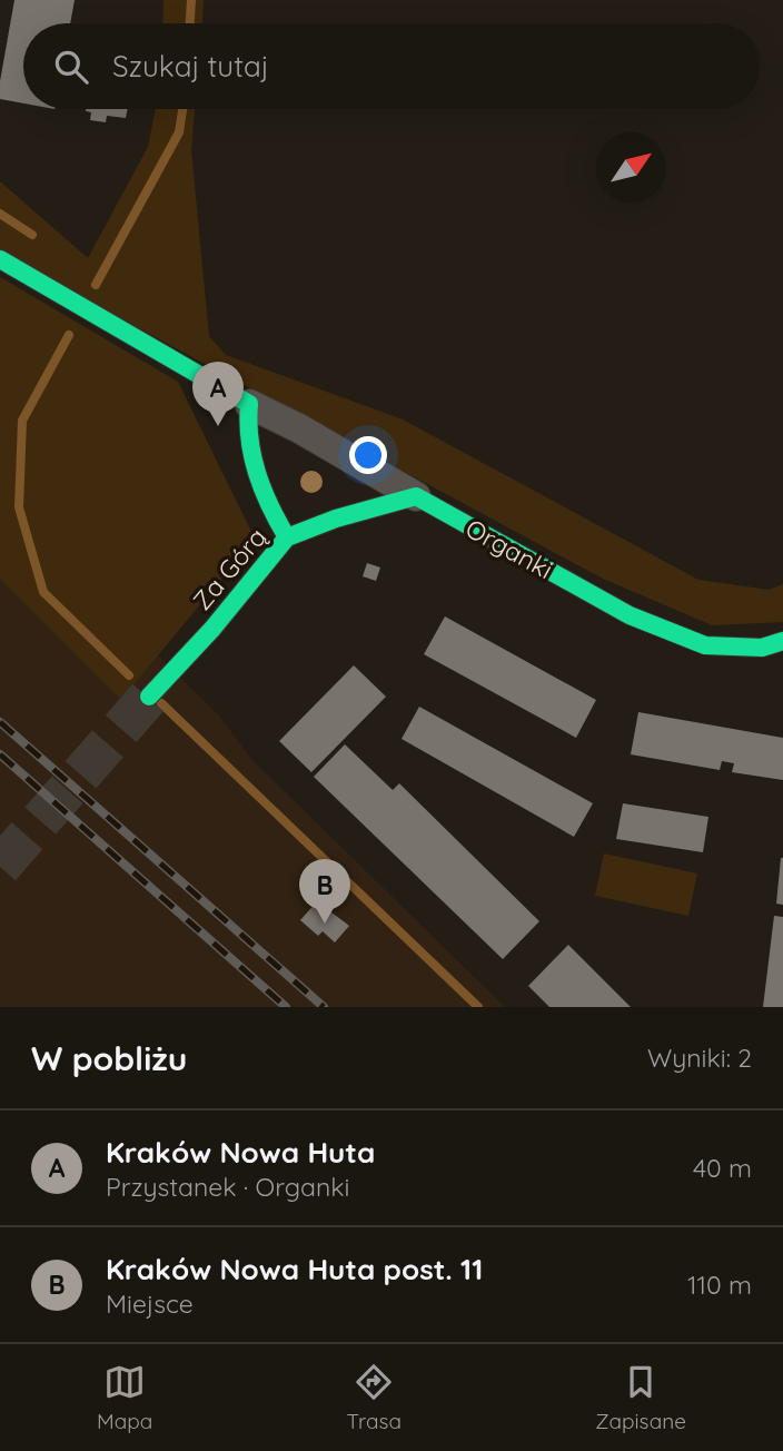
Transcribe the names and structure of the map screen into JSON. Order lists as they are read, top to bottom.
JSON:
{
  "streets": {
    "street": ["Organki", "Za Górą"]
  },
  "crossings": [
    ["Organki", "Za Górą"]
  ],
  "north": "top right",
  "page": {
    "search": "Szukaj tutaj",
    "pins": ["A", "B"],
    "heading": ["W pobliżu", "Wyniki: 2"],
    "list": [
      {
        "mark": "A",
        "name": "Kraków Nowa Huta",
        "note": "Przystanek · Organki",
        "value": "40 m"
      },
      {
        "mark": "B",
        "name": "Kraków Nowa Huta post. 11",
        "note": "Miejsce",
        "value": "110 m"
      }
    ],
    "nav": ["Mapa", "Trasa", "Zapisane"]
  }
}
